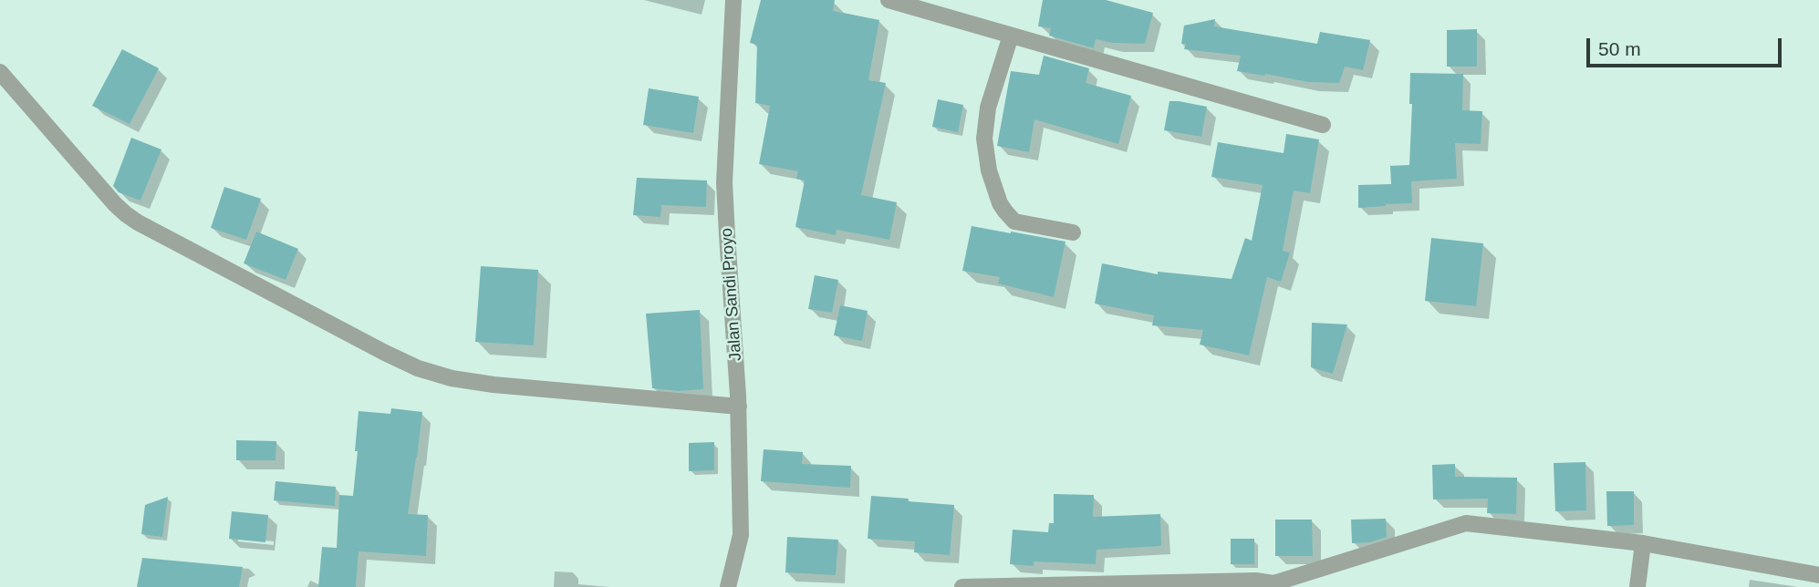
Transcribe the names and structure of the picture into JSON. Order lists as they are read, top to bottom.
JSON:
{
  "streets": {
    "street": ["Jalan Sandi Proyo"]
  },
  "scale_bar": "50 m"
}
